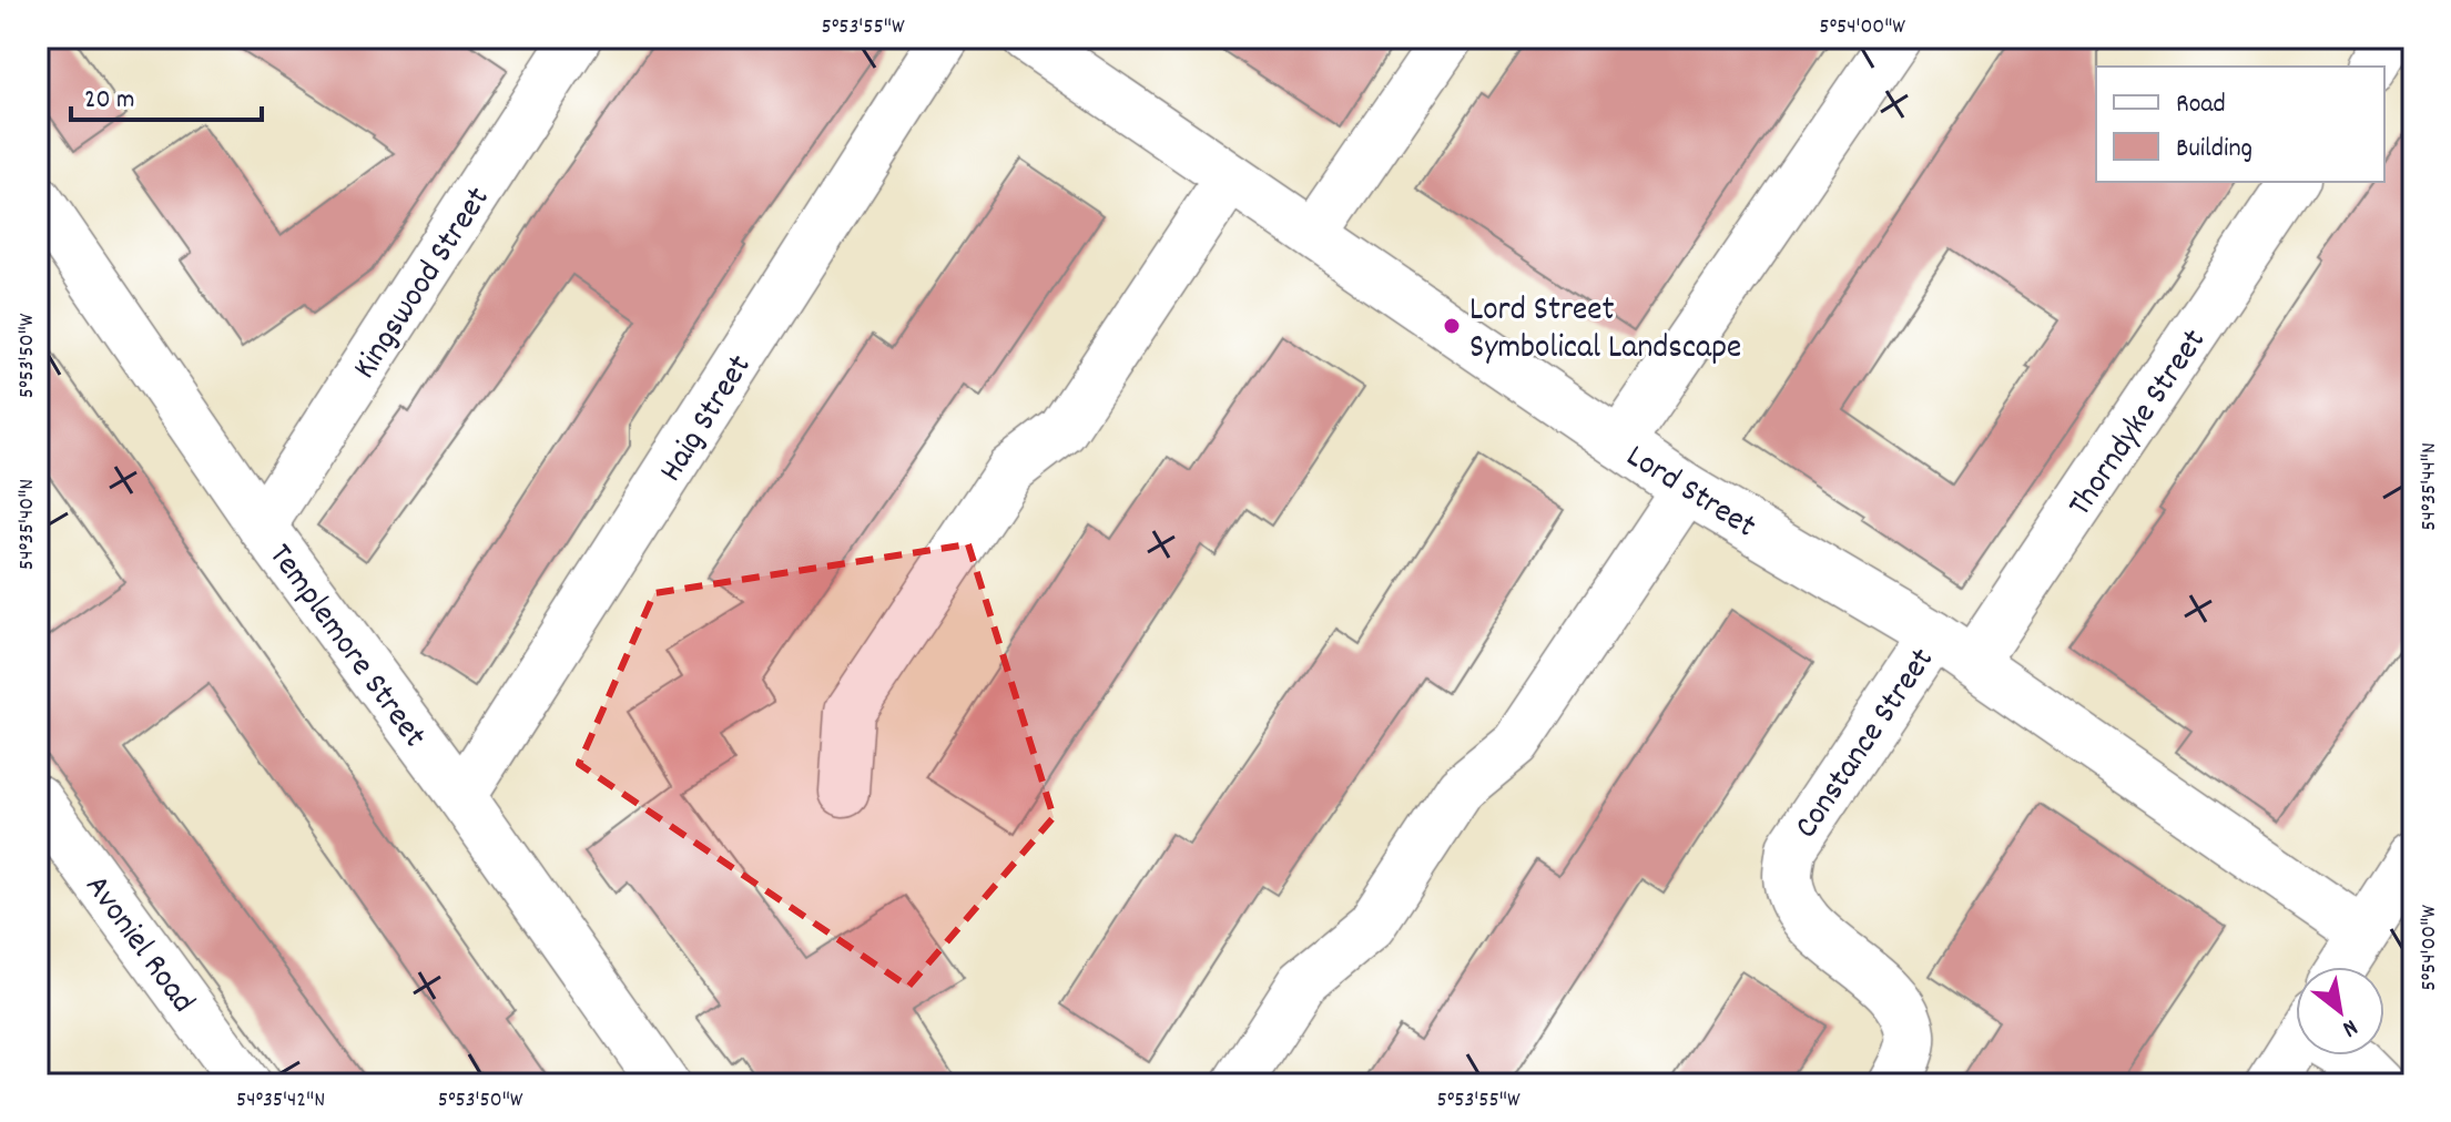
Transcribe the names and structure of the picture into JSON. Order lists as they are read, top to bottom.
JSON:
{
  "streets": {
    "street": [
      "Kingswood Street",
      "Haig Street",
      "Thorndyke Street",
      "Lord Street",
      "Templemore Street",
      "Constance Street",
      "Avoniel Road"
    ]
  },
  "crossings": [
    ["Kingswood Street", "Templemore Street"],
    ["Haig Street", "Templemore Street"],
    ["Thorndyke Street", "Lord Street"],
    ["Lord Street", "Constance Street"]
  ],
  "places": ["Lord Street Symbolical Landscape"],
  "legend": ["Road", "Building"],
  "scale_bar": "20 m",
  "north": "bottom right",
  "coordinates": [
    "5°53'55\"W",
    "5°54'00\"W",
    "5°53'50\"W",
    "54°35'44\"N",
    "54°35'40\"N",
    "54°35'42\"N"
  ]
}
